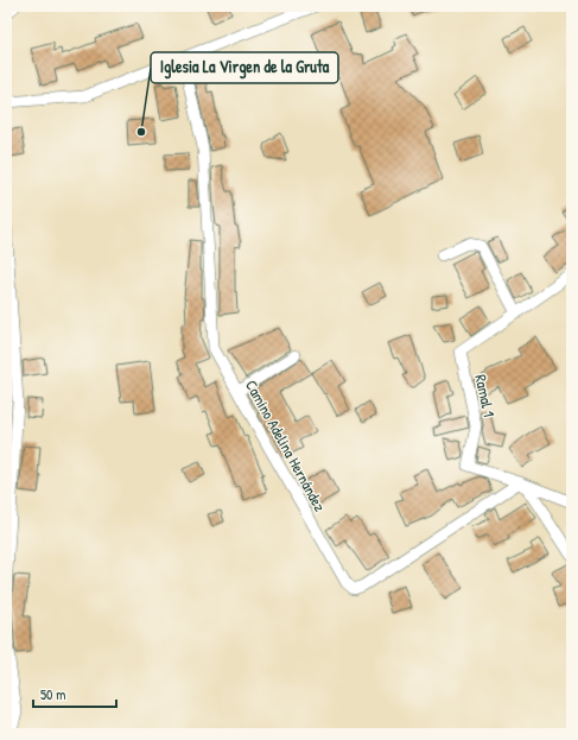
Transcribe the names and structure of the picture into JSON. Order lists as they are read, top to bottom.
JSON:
{
  "streets": {
    "street": ["Ramal 1", "Camino Adelina Hernández"]
  },
  "crossings": [
    ["Ramal 1", "Camino Adelina Hernández"]
  ],
  "places": ["Iglesia La Virgen de la Gruta"],
  "scale_bar": "50 m"
}
